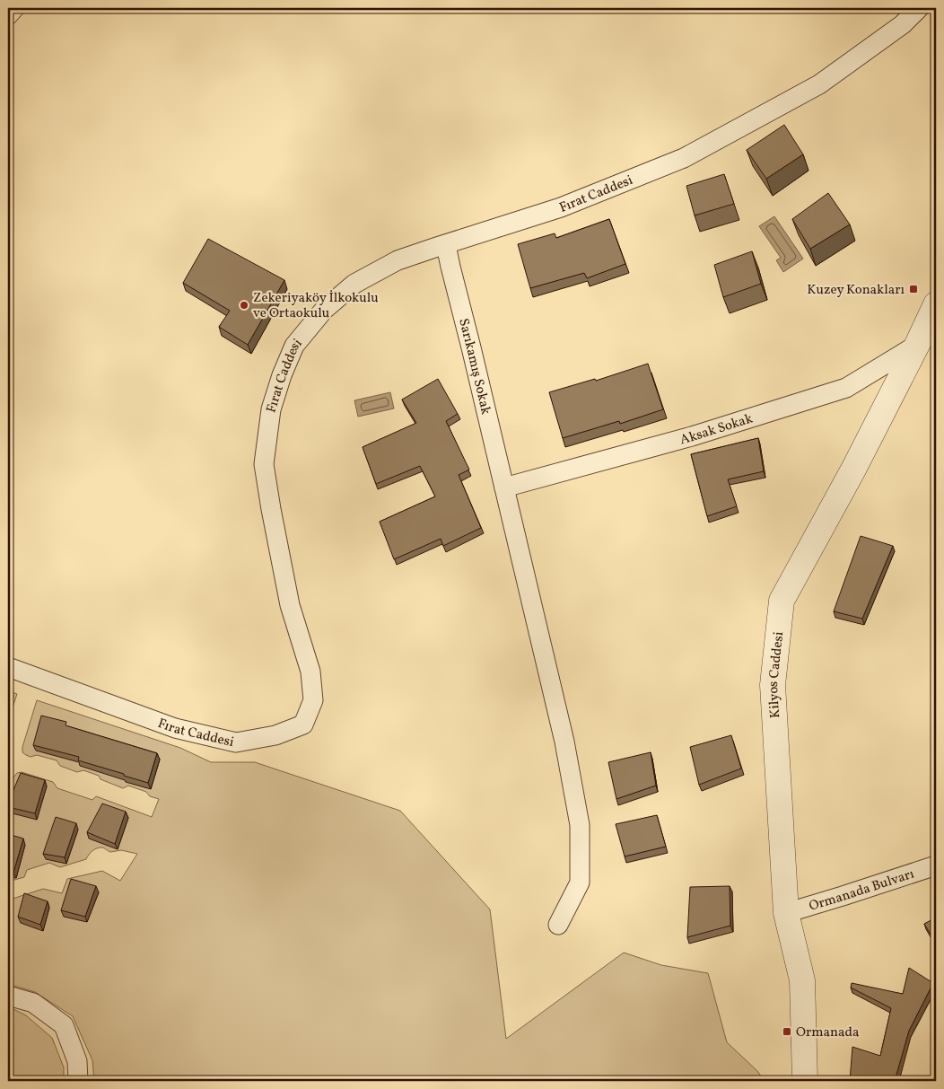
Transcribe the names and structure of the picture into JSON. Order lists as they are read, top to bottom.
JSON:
{
  "streets": {
    "street": [
      "Fırat Caddesi",
      "Sarıkamış Sokak",
      "Aksak Sokak",
      "Kilyos Caddesi",
      "Ormanada Bulvarı"
    ]
  },
  "crossings": [
    ["Fırat Caddesi", "Sarıkamış Sokak"],
    ["Sarıkamış Sokak", "Aksak Sokak"],
    ["Aksak Sokak", "Kilyos Caddesi"],
    ["Kilyos Caddesi", "Ormanada Bulvarı"]
  ],
  "places": {
    "transit": ["Kuzey Konakları", "Ormanada"],
    "other": ["Zekeriyaköy İlkokulu ve Ortaokulu"]
  }
}
